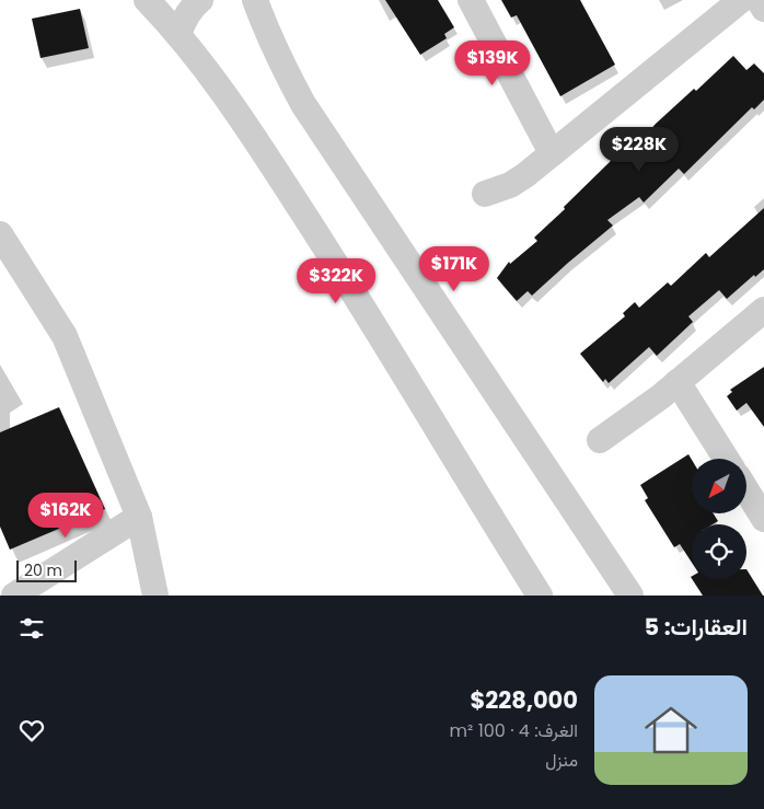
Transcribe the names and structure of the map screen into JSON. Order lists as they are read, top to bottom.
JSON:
{
  "scale_bar": "20 m",
  "north": "bottom left",
  "page": {
    "price": [
      "$139K",
      "$228K",
      "$171K",
      "$322K",
      "$162K"
    ],
    "scale": "20 m",
    "heading": "العقارات: 5",
    "list": [
      {
        "name": "$228,000",
        "note": "الغرف: 4 · 100 m² · منزل"
      }
    ]
  }
}
